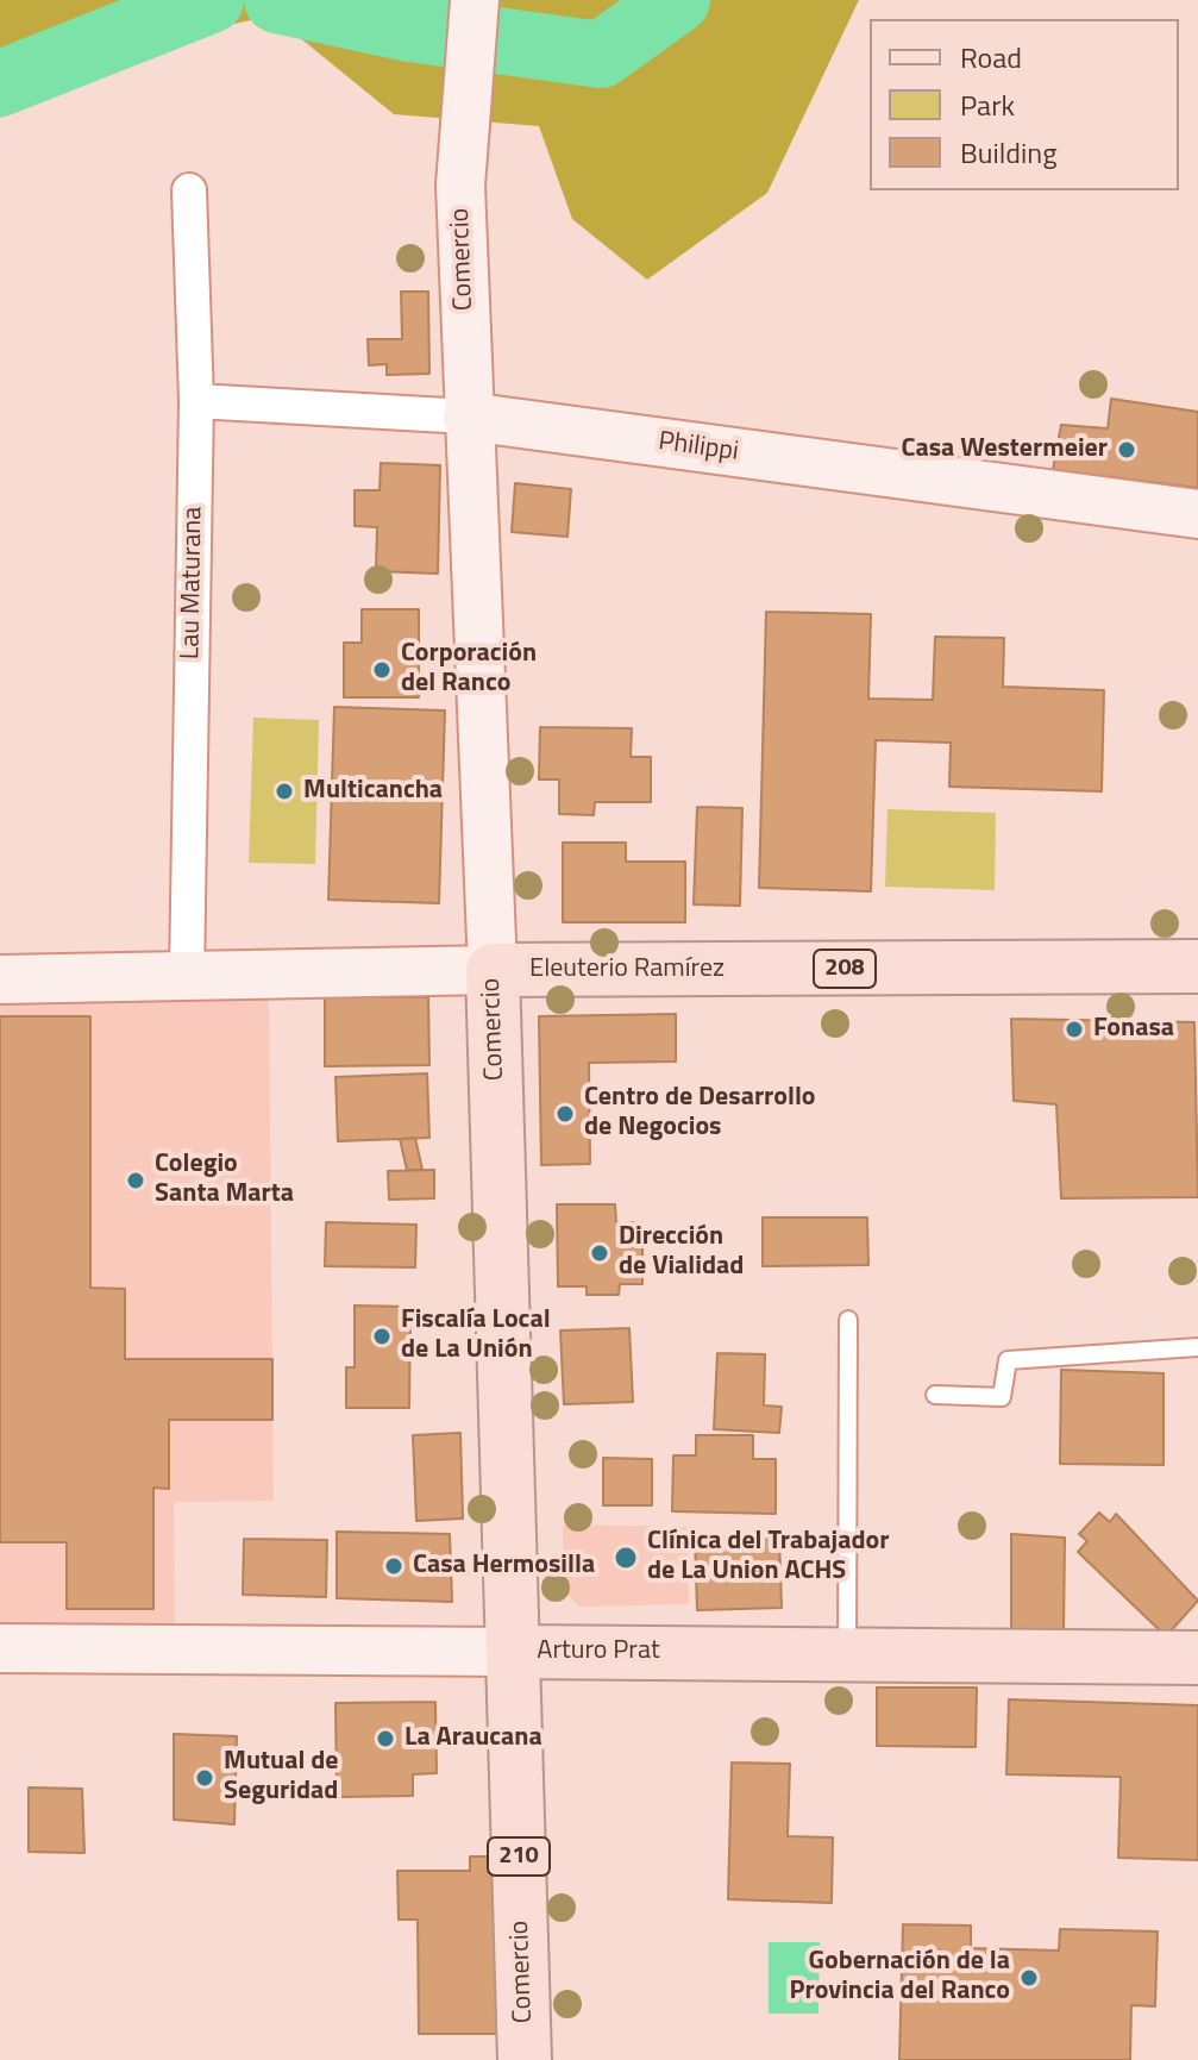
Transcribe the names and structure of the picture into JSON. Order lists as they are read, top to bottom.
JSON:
{
  "streets": {
    "main road": [
      "Comercio",
      "208",
      "Eleuterio Ramírez",
      "Arturo Prat",
      "210"
    ],
    "street": ["Philippi", "Lau Maturana"]
  },
  "crossings": [
    ["Comercio", "Philippi"],
    ["Comercio", "Eleuterio Ramírez"],
    ["Comercio", "Arturo Prat"],
    ["Philippi", "Lau Maturana"],
    ["Lau Maturana", "Eleuterio Ramírez"]
  ],
  "places": [
    "Casa Westermeier",
    "Corporación del Ranco",
    "Multicancha",
    "Fonasa",
    "Centro de Desarrollo de Negocios",
    "Colegio Santa Marta",
    "Dirección de Vialidad",
    "Fiscalía Local de La Unión",
    "Clínica del Trabajador de La Union ACHS",
    "Casa Hermosilla",
    "La Araucana",
    "Mutual de Seguridad",
    "Gobernación de la Provincia del Ranco"
  ],
  "legend": ["Road", "Park", "Building"]
}
